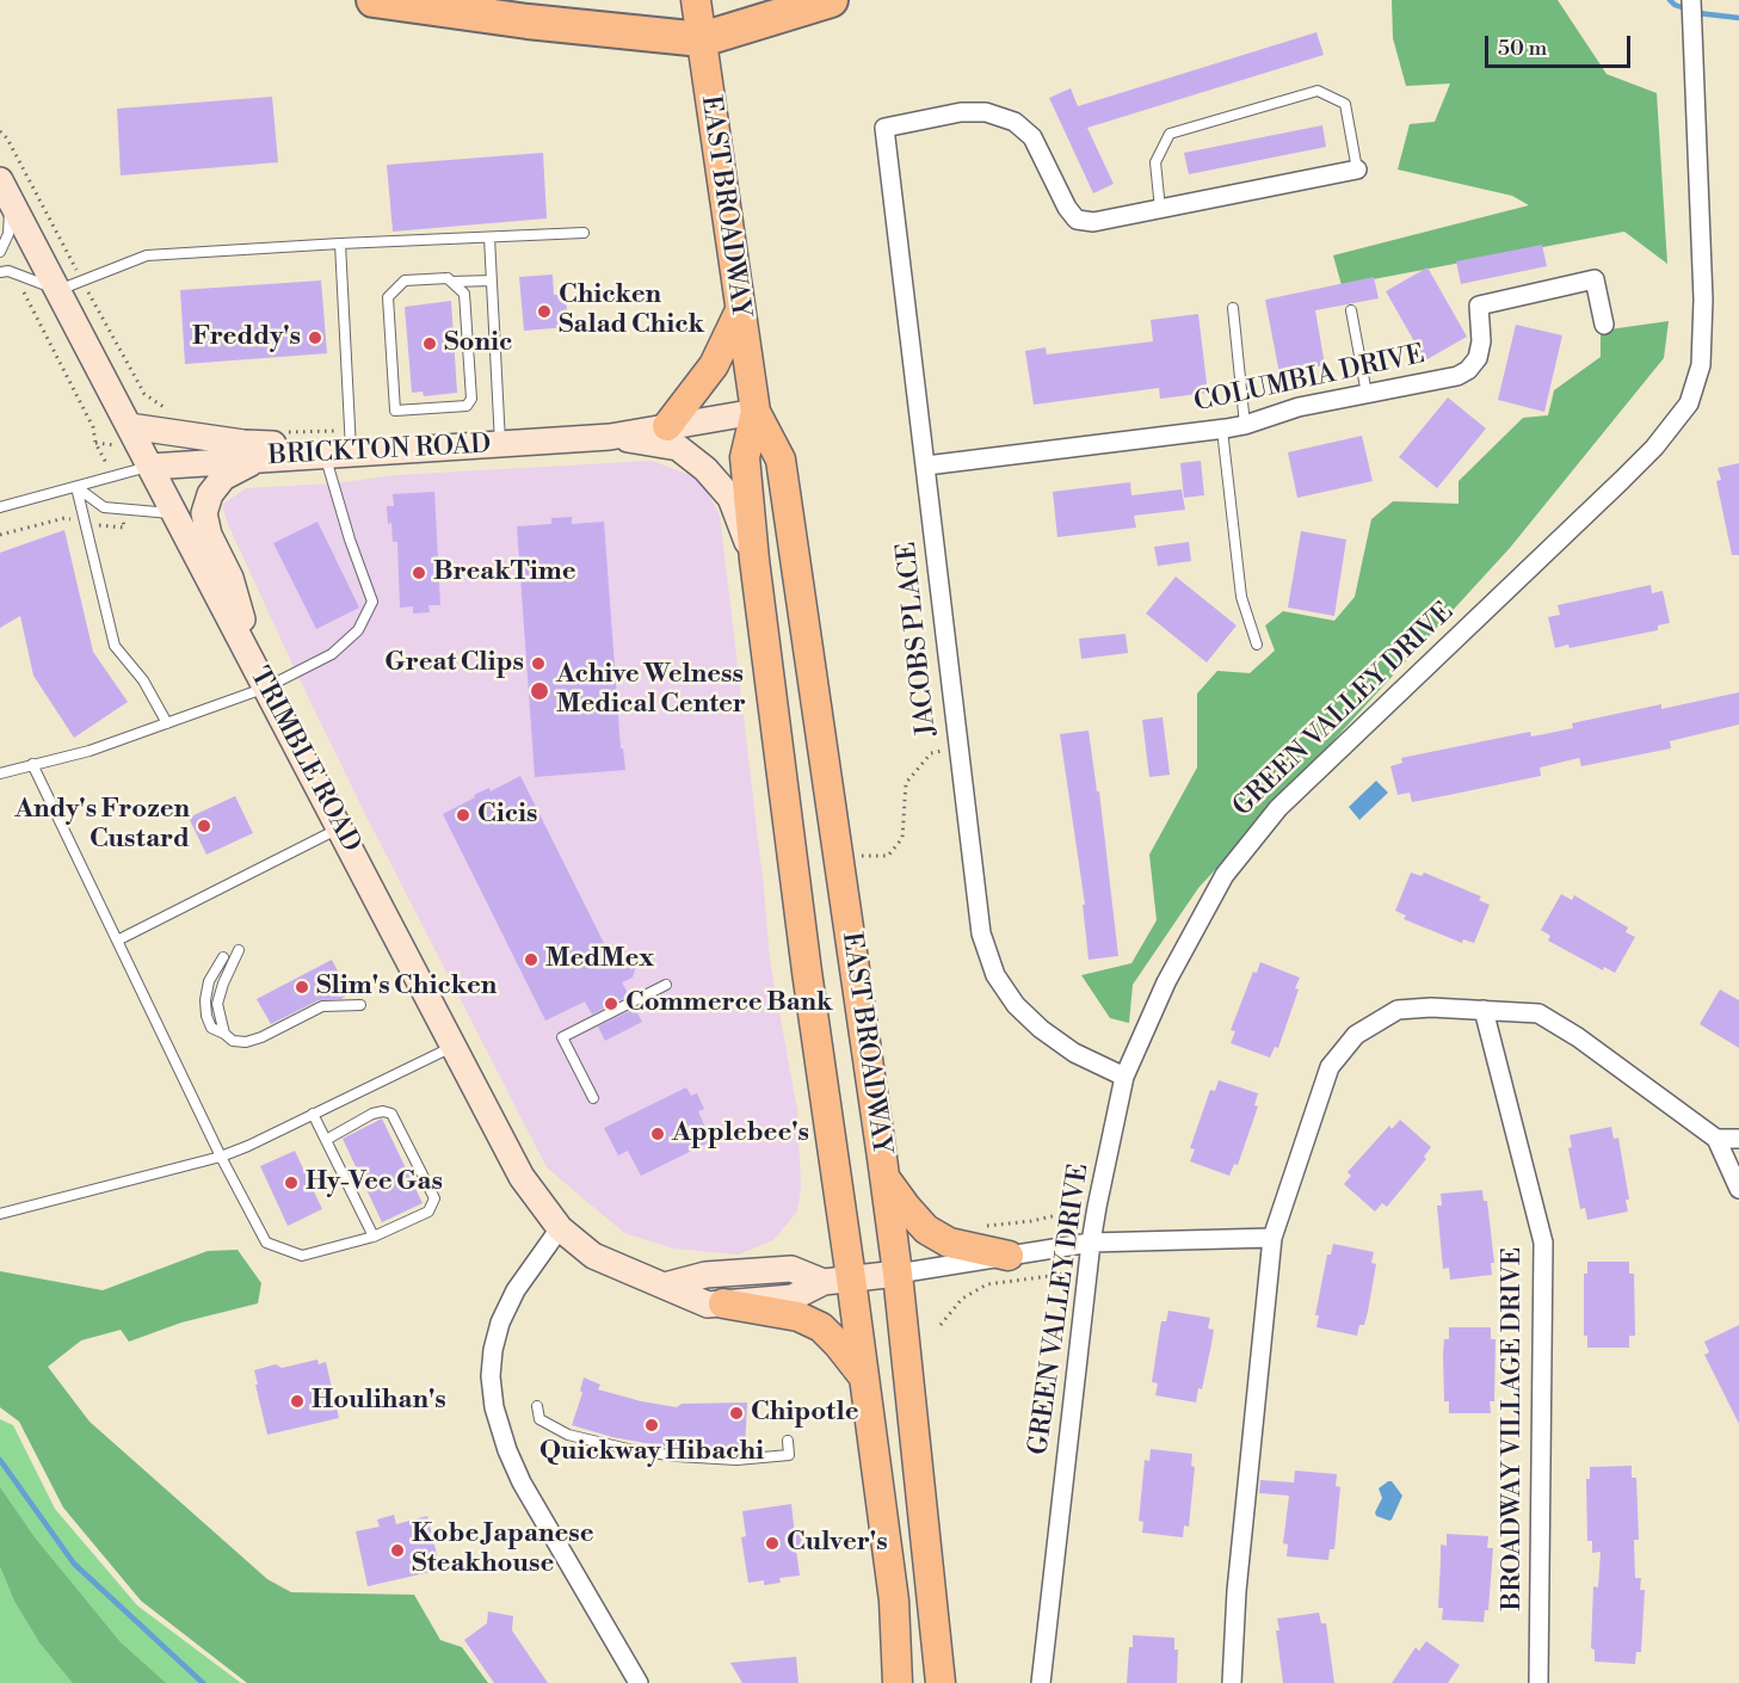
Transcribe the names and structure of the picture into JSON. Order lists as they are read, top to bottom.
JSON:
{
  "streets": {
    "main road": ["EAST BROADWAY"],
    "street": [
      "COLUMBIA DRIVE",
      "BRICKTON ROAD",
      "JACOBS PLACE",
      "GREEN VALLEY DRIVE",
      "TRIMBLE ROAD",
      "BROADWAY VILLAGE DRIVE"
    ]
  },
  "crossings": [
    ["EAST BROADWAY", "BRICKTON ROAD"],
    ["EAST BROADWAY", "TRIMBLE ROAD"],
    ["COLUMBIA DRIVE", "JACOBS PLACE"],
    ["BRICKTON ROAD", "TRIMBLE ROAD"],
    ["JACOBS PLACE", "GREEN VALLEY DRIVE"]
  ],
  "places": [
    "Chicken Salad Chick",
    "Freddy's",
    "Sonic",
    "BreakTime",
    "Great Clips",
    "Achive Welness Medical Center",
    "Cicis",
    "Andy's Frozen Custard",
    "MedMex",
    "Slim's Chicken",
    "Commerce Bank",
    "Applebee's",
    "Hy-Vee Gas",
    "Houlihan's",
    "Chipotle",
    "Quickway Hibachi",
    "Culver's",
    "Kobe Japanese Steakhouse"
  ],
  "scale_bar": "50 m"
}
